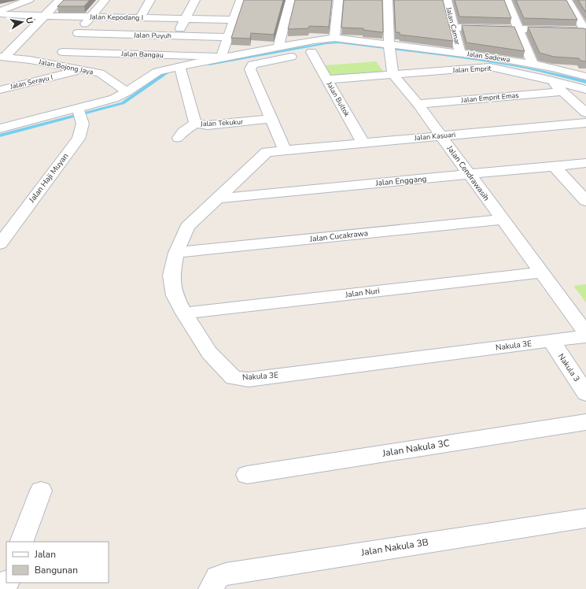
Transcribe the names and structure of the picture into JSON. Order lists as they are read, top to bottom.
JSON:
{
  "streets": {
    "street": [
      "Jalan Kepodang I",
      "Jalan Camar",
      "Jalan Puyuh",
      "Jalan Bangau",
      "Jalan Sadewa",
      "Jalan Bojong Jaya",
      "Jalan Emprit",
      "Jalan Serayu I",
      "Jalan Emprit Emas",
      "Jalan Bultok",
      "Jalan Tekukur",
      "Jalan Kasuari",
      "Jalan Cendrawasih",
      "Jalan Haji Muyan",
      "Jalan Enggang",
      "Jalan Cucakrawa",
      "Jalan Nuri",
      "Nakula 3E",
      "Nakula 3",
      "Jalan Nakula 3C",
      "Jalan Nakula 3B"
    ]
  },
  "crossings": [
    ["Jalan Camar", "Jalan Sadewa"],
    ["Jalan Sadewa", "Jalan Cendrawasih"],
    ["Jalan Bojong Jaya", "Jalan Serayu I"],
    ["Jalan Emprit", "Jalan Bultok"],
    ["Jalan Emprit", "Jalan Cendrawasih"],
    ["Jalan Emprit Emas", "Jalan Cendrawasih"],
    ["Jalan Bultok", "Jalan Kasuari"],
    ["Jalan Bultok", "Jalan Cendrawasih"],
    ["Jalan Kasuari", "Jalan Cendrawasih"],
    ["Jalan Kasuari", "Nakula 3E"],
    ["Jalan Cendrawasih", "Jalan Enggang"],
    ["Jalan Cendrawasih", "Jalan Cucakrawa"],
    ["Jalan Cendrawasih", "Jalan Nuri"],
    ["Jalan Enggang", "Nakula 3E"],
    ["Jalan Cucakrawa", "Nakula 3E"],
    ["Jalan Nuri", "Nakula 3E"],
    ["Nakula 3E", "Nakula 3"]
  ],
  "legend": ["Jalan", "Bangunan"],
  "north": "right"
}
